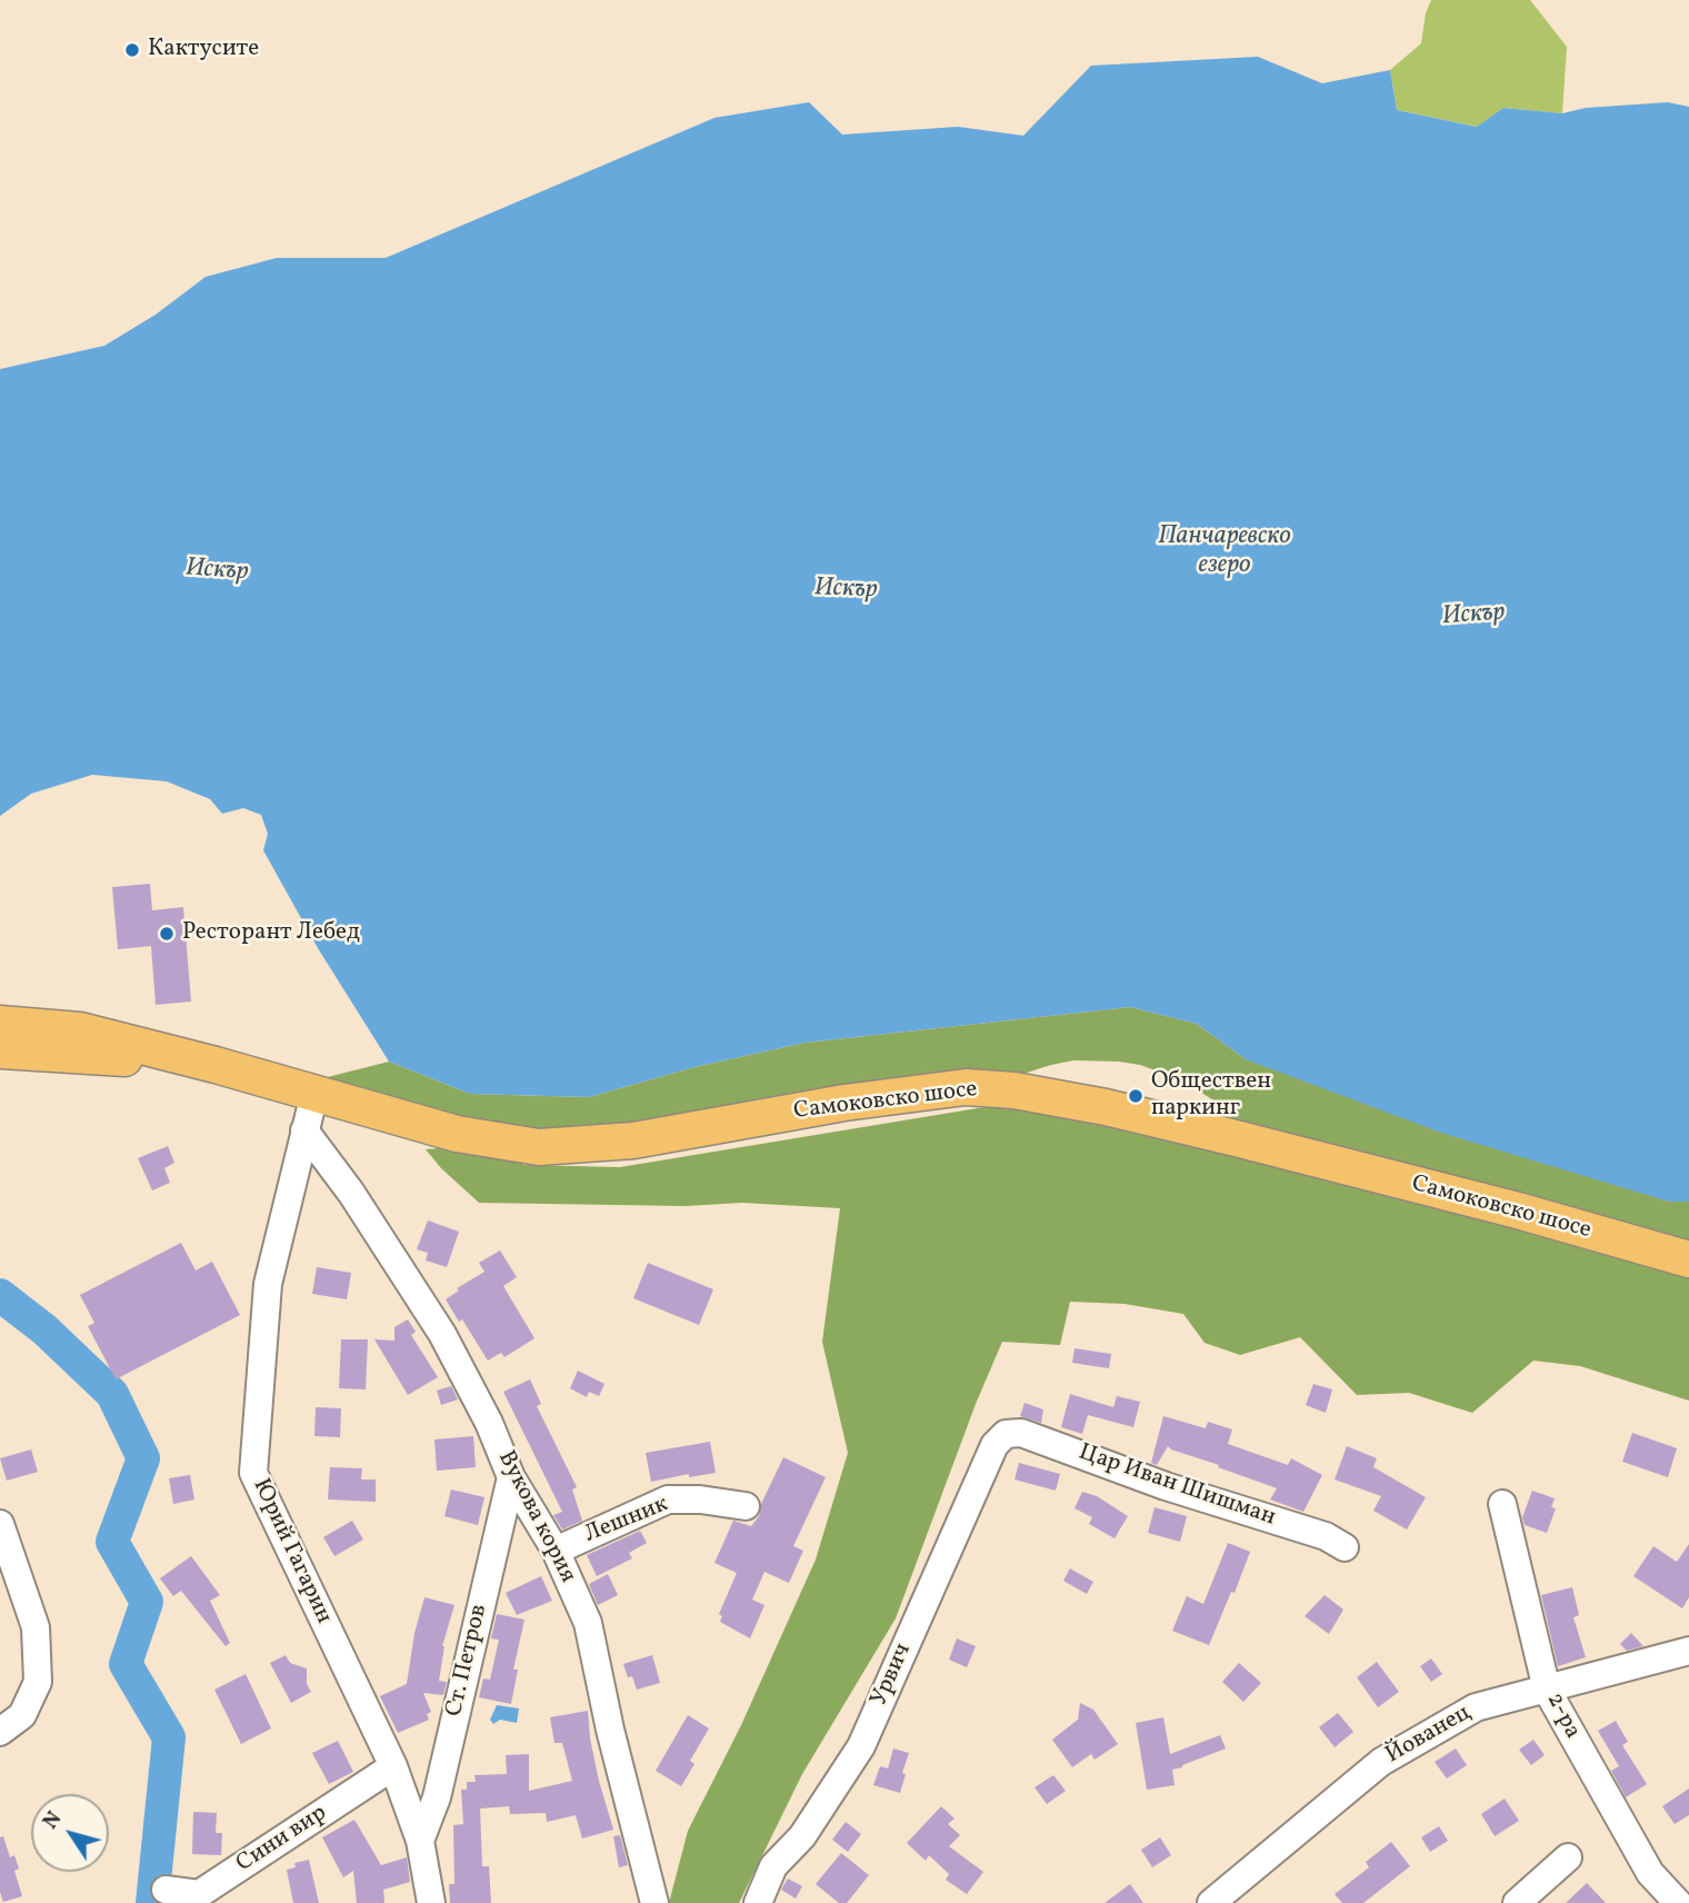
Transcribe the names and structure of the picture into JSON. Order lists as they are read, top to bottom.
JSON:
{
  "streets": {
    "main road": ["Самоковско шосе"],
    "street": [
      "Цар Иван Шишман",
      "Вукова кория",
      "Лешник",
      "Юрий Гагарин",
      "Ст. Петров",
      "Урвич",
      "2-ра",
      "Йованец",
      "Сини вир"
    ]
  },
  "crossings": [
    ["Самоковско шосе", "Юрий Гагарин"],
    ["Цар Иван Шишман", "Урвич"],
    ["Вукова кория", "Лешник"],
    ["Вукова кория", "Юрий Гагарин"],
    ["Вукова кория", "Ст. Петров"],
    ["Юрий Гагарин", "Ст. Петров"],
    ["Юрий Гагарин", "Сини вир"],
    ["2-ра", "Йованец"]
  ],
  "water": ["Панчаревско езеро", "Искър"],
  "places": ["Кактусите", "Ресторант Лебед", "Обществен паркинг"],
  "north": "top left"
}
